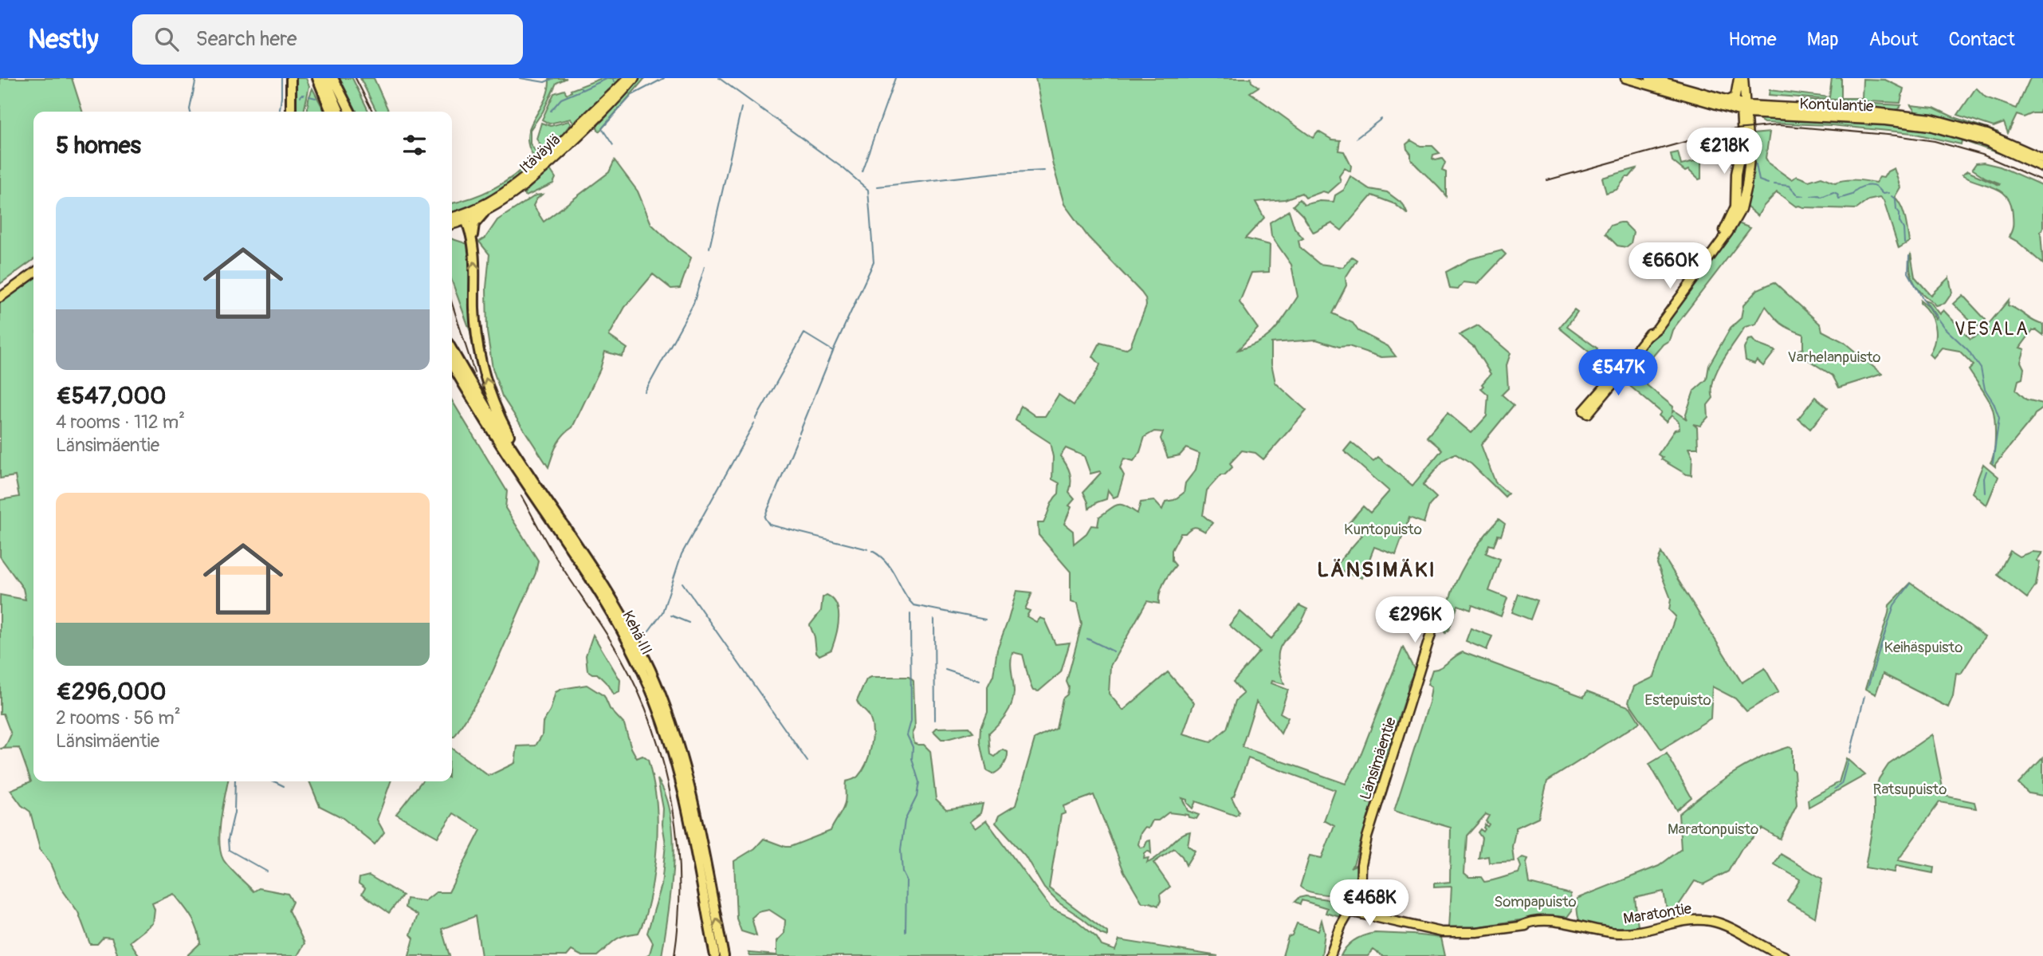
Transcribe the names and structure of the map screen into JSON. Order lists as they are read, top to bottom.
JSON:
{
  "streets": {
    "highway": ["Kehä III"],
    "main road": [
      "Kontulantie",
      "Itäväylä",
      "Länsimäentie",
      "Maratontie"
    ]
  },
  "crossings": [
    ["Länsimäentie", "Maratontie"]
  ],
  "districts": ["VESALA", "LÄNSIMÄKI"],
  "parks": [
    "Varhelanpuisto",
    "Kuntopuisto",
    "Keihäspuisto",
    "Estepuisto",
    "Ratsupuisto",
    "Maratonpuisto",
    "Sompapuisto"
  ],
  "page": {
    "header": "Nestly",
    "search": "Search here",
    "nav": [
      "Home",
      "Map",
      "About",
      "Contact"
    ],
    "heading": "5 homes",
    "price": [
      "€218K",
      "€660K",
      "€547K",
      "€296K",
      "€468K"
    ],
    "list": [
      {
        "name": "€547,000",
        "note": "4 rooms · 112 m² · Länsimäentie"
      },
      {
        "name": "€296,000",
        "note": "2 rooms · 56 m² · Länsimäentie"
      }
    ]
  }
}
